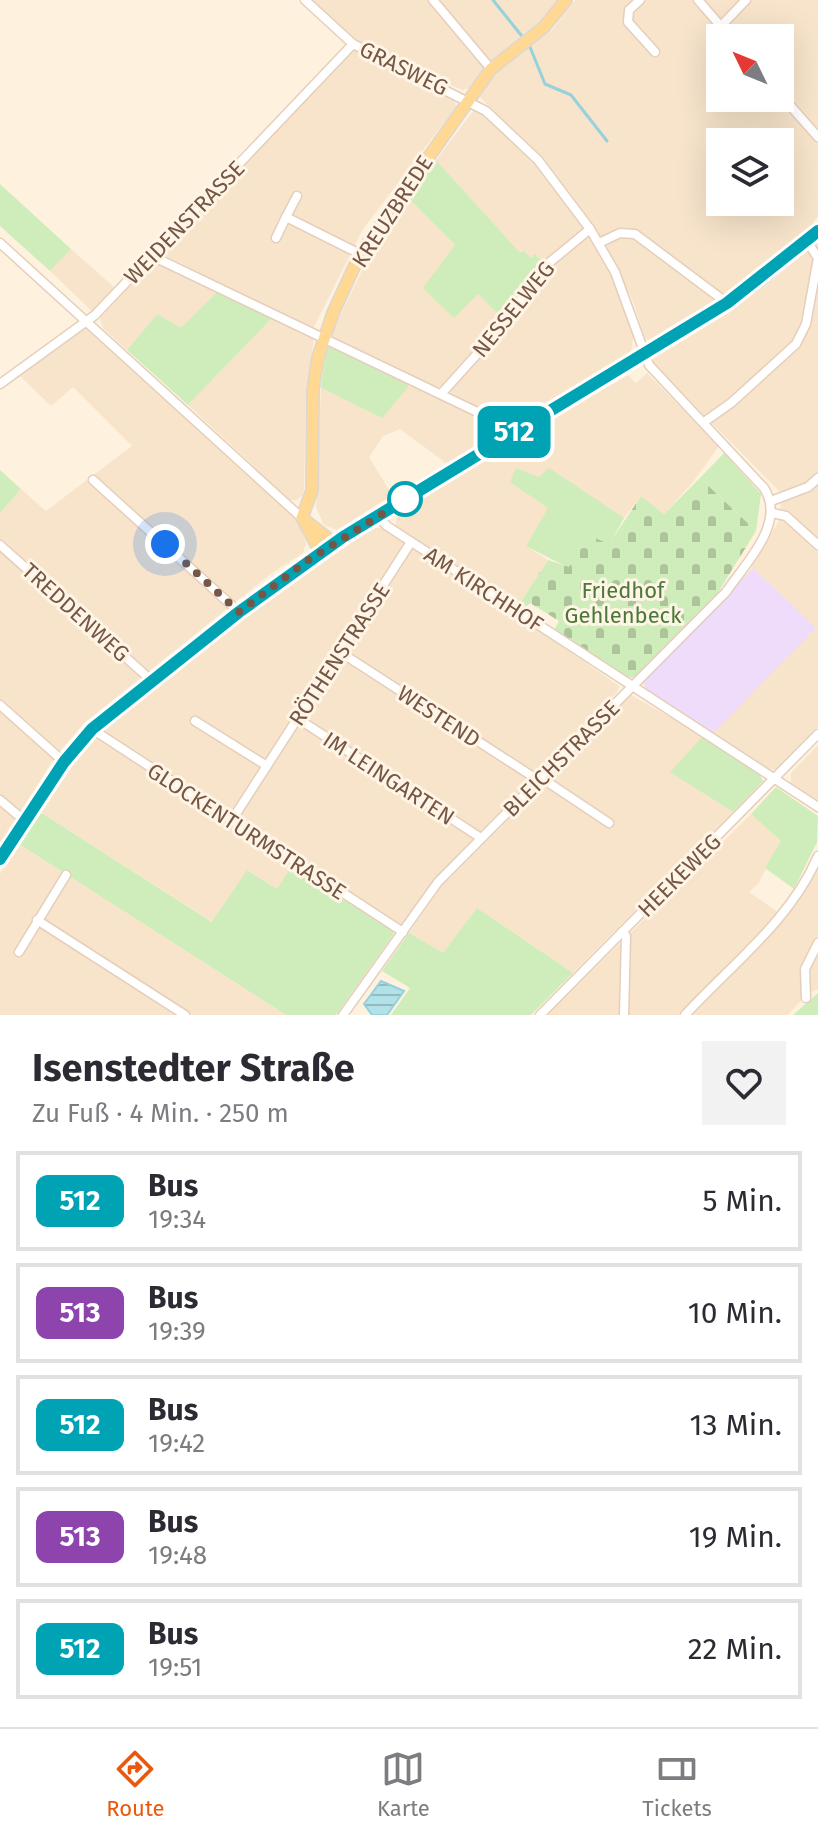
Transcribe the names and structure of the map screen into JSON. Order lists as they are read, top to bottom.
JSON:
{
  "streets": {
    "main road": ["KREUZBREDE"],
    "street": [
      "GRASWEG",
      "WEIDENSTRASSE",
      "NESSELWEG",
      "AM KIRCHHOF",
      "TREDDENWEG",
      "RÖTHENSTRASSE",
      "WESTEND",
      "BLEICHSTRASSE",
      "IM LEINGARTEN",
      "GLOCKENTURMSTRASSE",
      "HEEKEWEG"
    ]
  },
  "crossings": [
    ["GRASWEG", "KREUZBREDE"],
    ["GRASWEG", "WEIDENSTRASSE"],
    ["GRASWEG", "NESSELWEG"],
    ["AM KIRCHHOF", "RÖTHENSTRASSE"],
    ["AM KIRCHHOF", "BLEICHSTRASSE"],
    ["AM KIRCHHOF", "HEEKEWEG"],
    ["RÖTHENSTRASSE", "WESTEND"],
    ["RÖTHENSTRASSE", "IM LEINGARTEN"],
    ["RÖTHENSTRASSE", "GLOCKENTURMSTRASSE"],
    ["WESTEND", "BLEICHSTRASSE"],
    ["BLEICHSTRASSE", "IM LEINGARTEN"],
    ["BLEICHSTRASSE", "GLOCKENTURMSTRASSE"]
  ],
  "parks": ["Friedhof Gehlenbeck"],
  "lines": ["bus line 512"],
  "north": "top left",
  "page": {
    "on_map": "512",
    "heading": ["Isenstedter Straße", "Zu Fuß · 4 Min. · 250 m"],
    "list": [
      {
        "mark": "512",
        "name": "Bus",
        "note": "19:34",
        "value": "5 Min."
      },
      {
        "mark": "513",
        "name": "Bus",
        "note": "19:39",
        "value": "10 Min."
      },
      {
        "mark": "512",
        "name": "Bus",
        "note": "19:42",
        "value": "13 Min."
      },
      {
        "mark": "513",
        "name": "Bus",
        "note": "19:48",
        "value": "19 Min."
      },
      {
        "mark": "512",
        "name": "Bus",
        "note": "19:51",
        "value": "22 Min."
      }
    ],
    "tabs": ["Route", "Karte", "Tickets"]
  }
}
